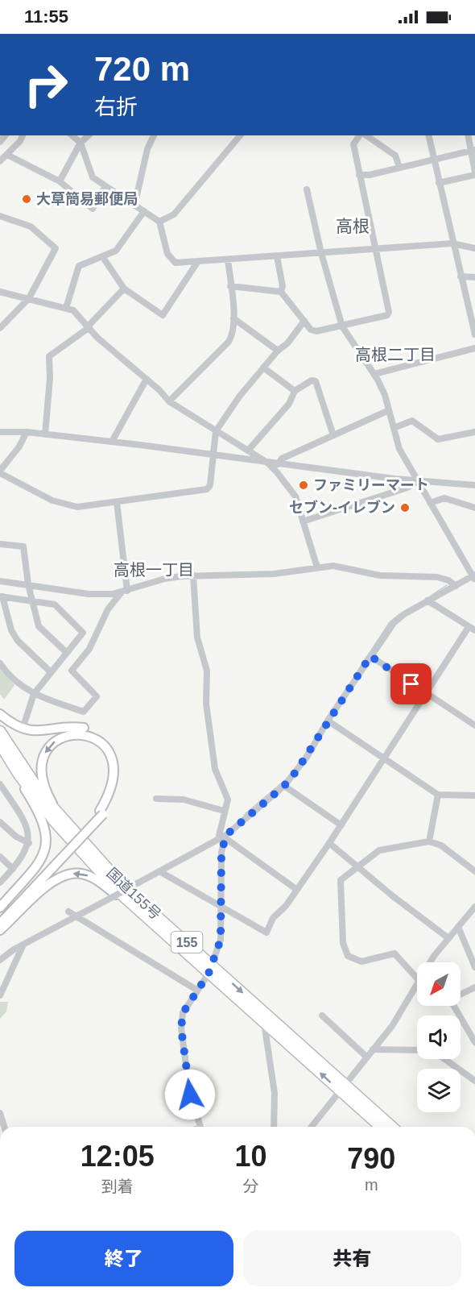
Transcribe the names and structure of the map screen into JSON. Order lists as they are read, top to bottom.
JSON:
{
  "streets": {
    "highway": ["国道155号", "155"]
  },
  "districts": ["高根", "高根二丁目", "高根一丁目"],
  "places": ["大草簡易郵便局", "ファミリーマート", "セブン-イレブン"],
  "north": "bottom left",
  "page": {
    "status": "11:55",
    "turn": ["720 m", "右折"],
    "eta": [
      "12:05",
      "到着",
      "10",
      "分",
      "790",
      "m"
    ],
    "buttons": ["終了", "共有"]
  }
}
